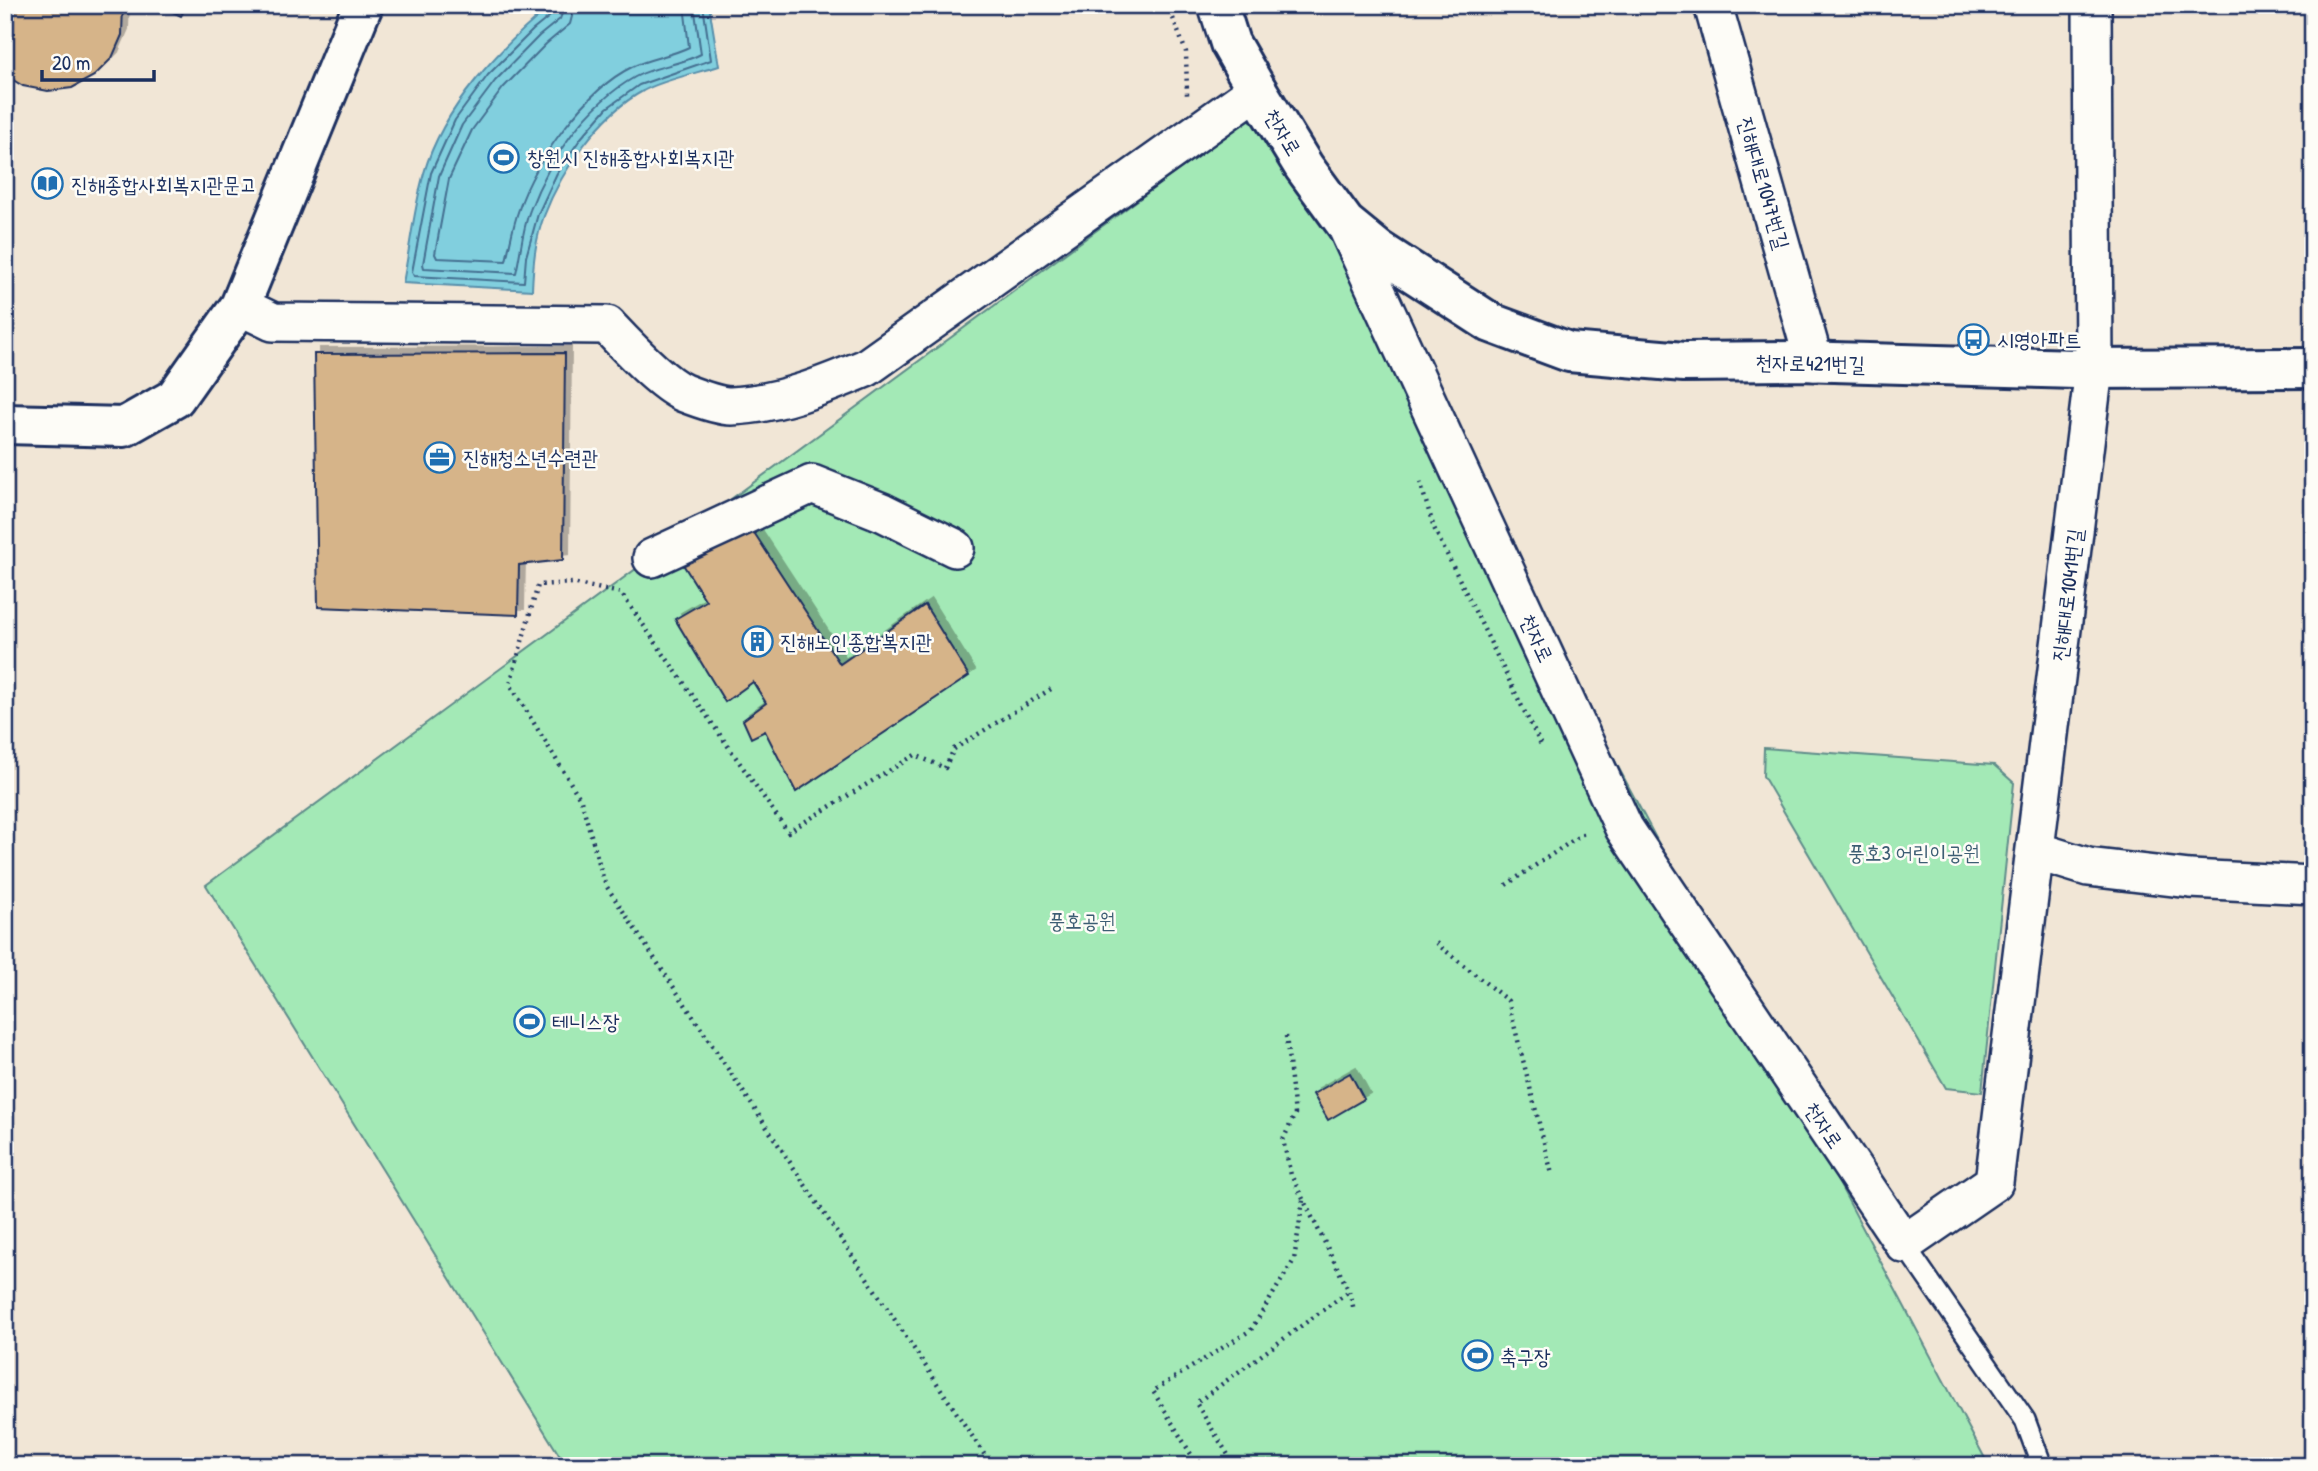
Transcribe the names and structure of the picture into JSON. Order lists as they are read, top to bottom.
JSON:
{
  "streets": {
    "main road": ["천자로", "천자로421번길"],
    "street": ["진해대로1047번길", "진해대로1041번길"]
  },
  "crossings": [
    ["천자로", "천자로421번길"],
    ["천자로", "진해대로1041번길"],
    ["진해대로1047번길", "천자로421번길"],
    ["천자로421번길", "진해대로1041번길"]
  ],
  "parks": ["풍호3 어린이공원", "풍호공원"],
  "places": {
    "sports": ["창원시 진해종합사회복지관", "테니스장", "축구장"],
    "library": ["진해종합사회복지관문고"],
    "bus stop": ["시영아파트"],
    "office": ["진해청소년수련관"],
    "building": ["진해노인종합복지관"]
  },
  "scale_bar": "20 m"
}
